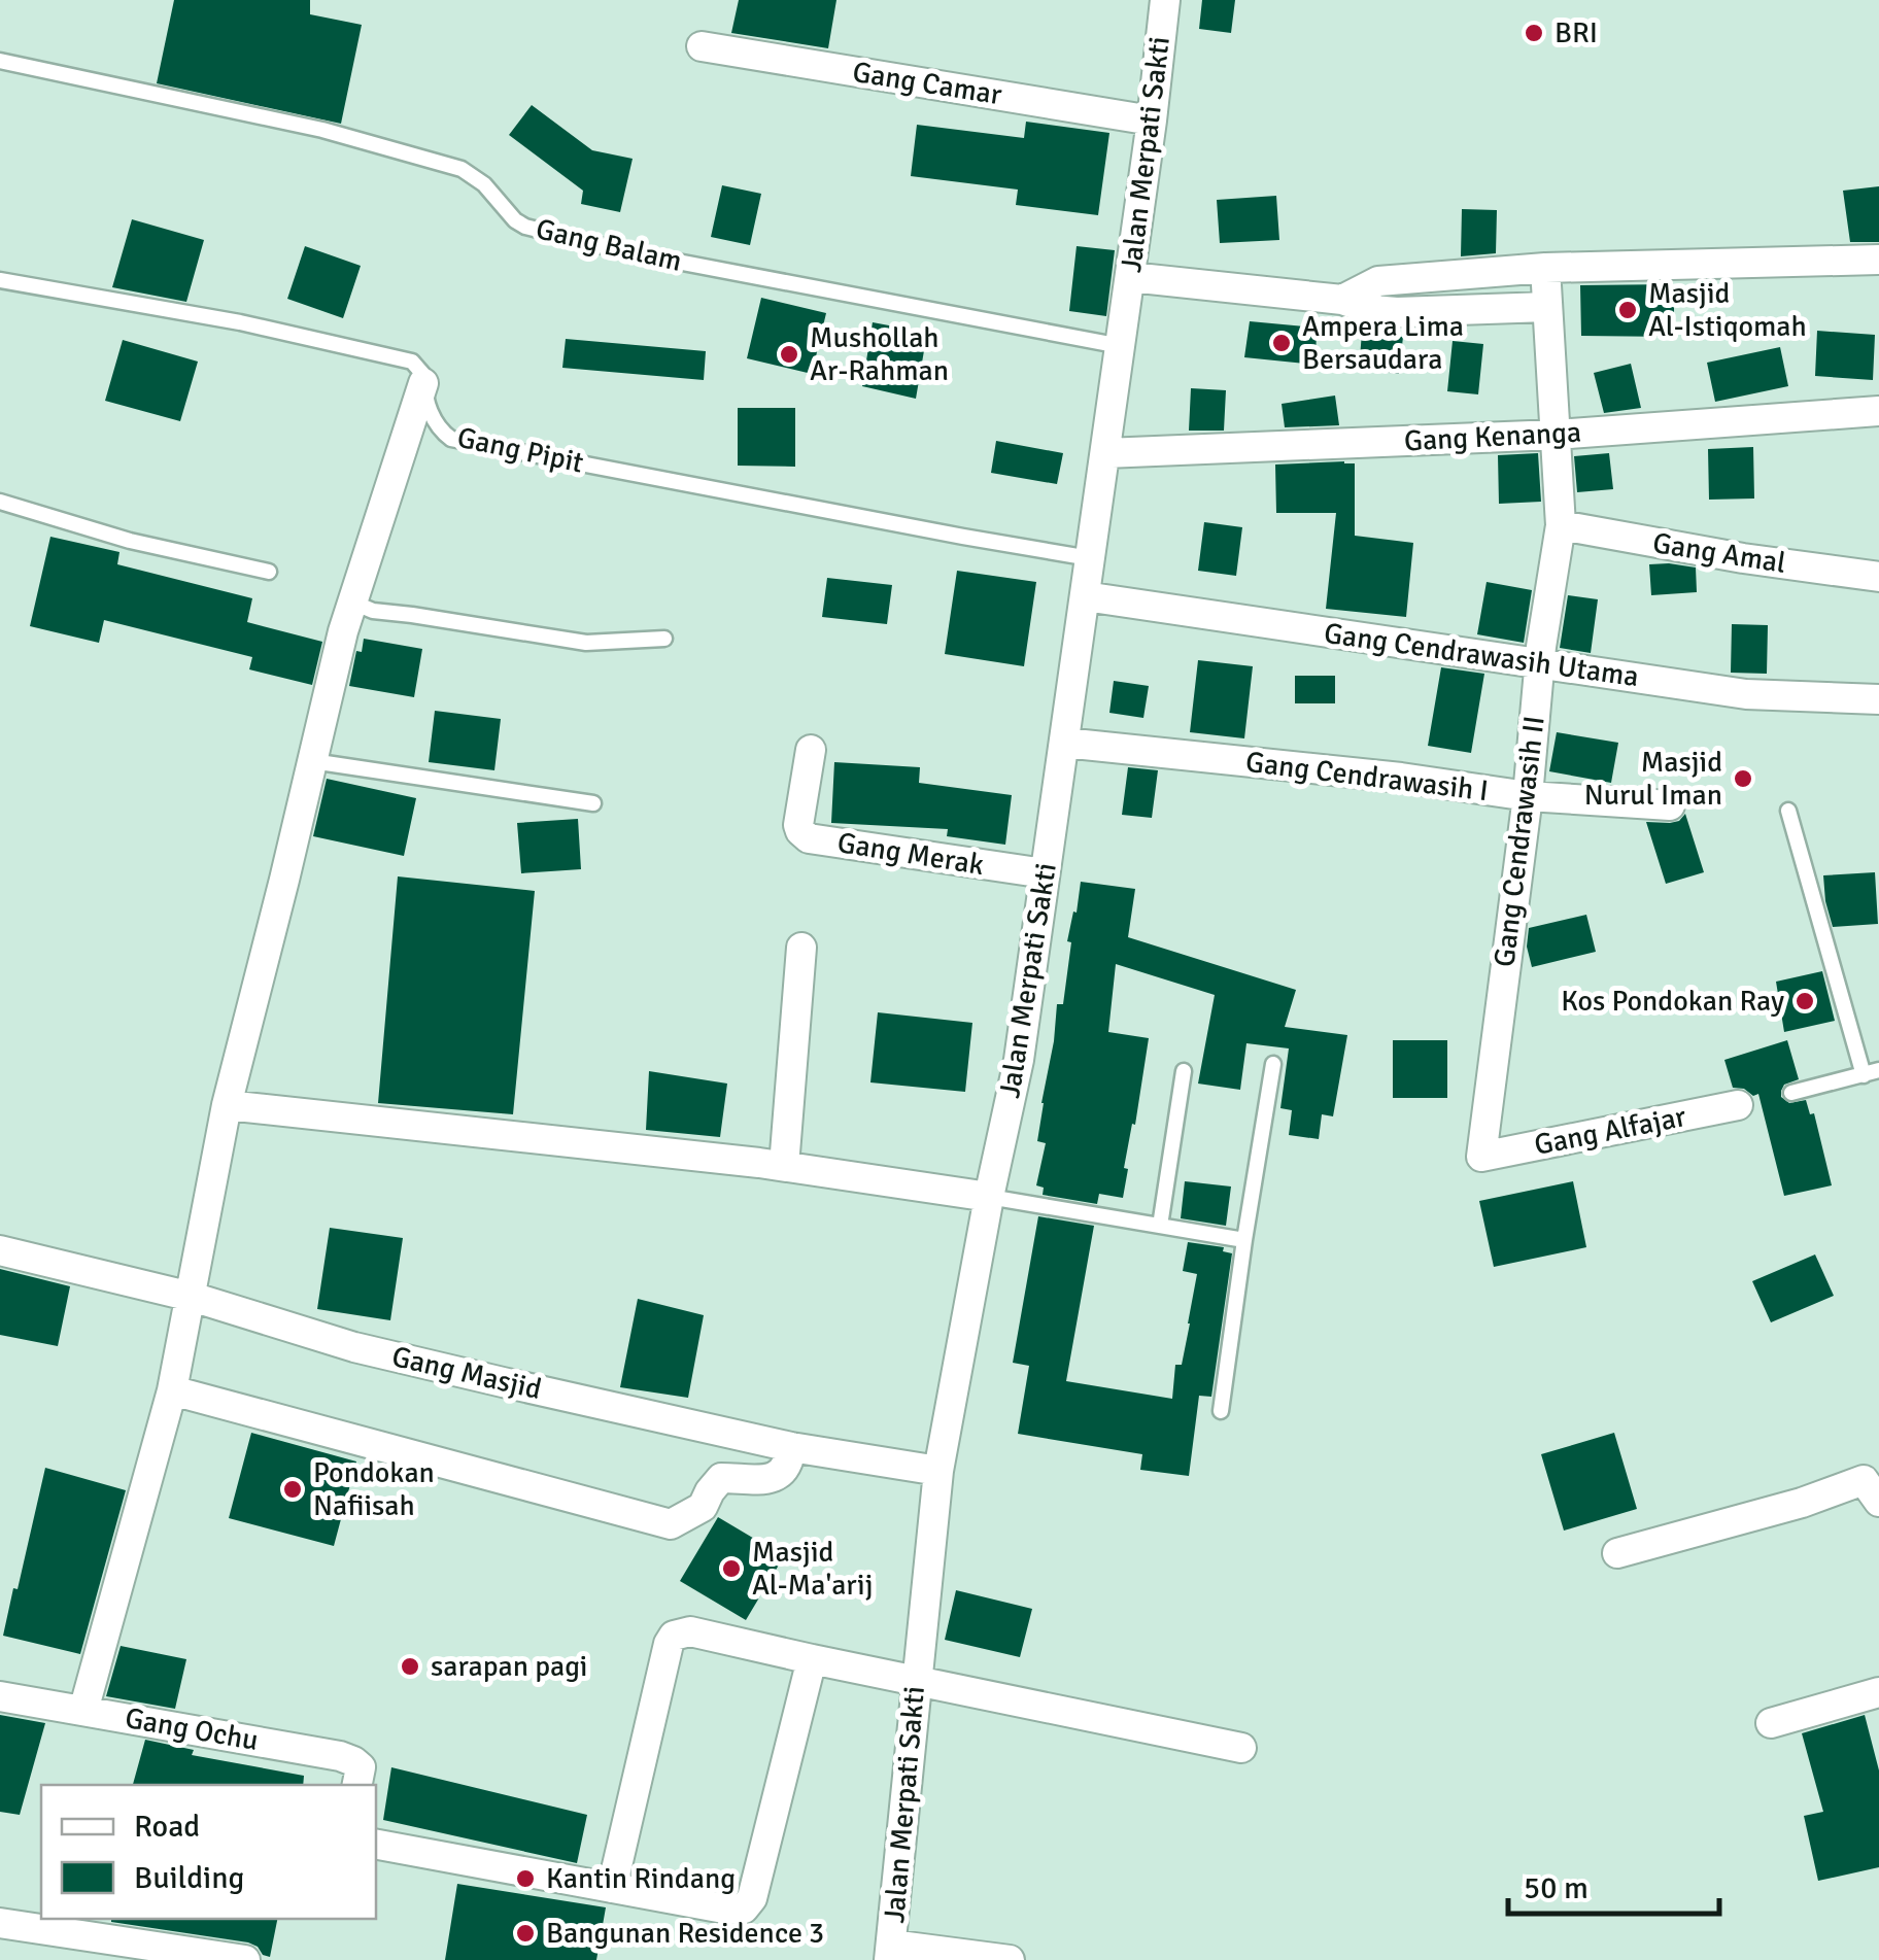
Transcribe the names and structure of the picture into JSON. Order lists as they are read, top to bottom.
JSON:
{
  "streets": {
    "street": [
      "Gang Camar",
      "Jalan Merpati Sakti",
      "Gang Kenanga",
      "Gang Amal",
      "Gang Cendrawasih Utama",
      "Gang Cendrawasih I",
      "Gang Cendrawasih II",
      "Gang Merak",
      "Gang Alfajar",
      "Gang Masjid",
      "Gang Ochu"
    ],
    "lane": ["Gang Balam", "Gang Pipit"]
  },
  "crossings": [
    ["Gang Camar", "Jalan Merpati Sakti"],
    ["Jalan Merpati Sakti", "Gang Balam"],
    ["Jalan Merpati Sakti", "Gang Kenanga"],
    ["Jalan Merpati Sakti", "Gang Pipit"],
    ["Jalan Merpati Sakti", "Gang Cendrawasih Utama"],
    ["Jalan Merpati Sakti", "Gang Cendrawasih I"],
    ["Jalan Merpati Sakti", "Gang Merak"],
    ["Jalan Merpati Sakti", "Gang Masjid"],
    ["Gang Kenanga", "Gang Cendrawasih II"],
    ["Gang Amal", "Gang Cendrawasih II"],
    ["Gang Cendrawasih Utama", "Gang Cendrawasih II"],
    ["Gang Cendrawasih I", "Gang Cendrawasih II"],
    ["Gang Cendrawasih II", "Gang Alfajar"]
  ],
  "places": [
    "BRI",
    "Masjid Al-Istiqomah",
    "Ampera Lima Bersaudara",
    "Mushollah Ar-Rahman",
    "Masjid Nurul Iman",
    "Kos Pondokan Ray",
    "Pondokan Nafiisah",
    "Masjid Al-Ma'arij",
    "sarapan pagi",
    "Kantin Rindang",
    "Bangunan Residence 3"
  ],
  "legend": ["Road", "Building"],
  "scale_bar": "50 m"
}
